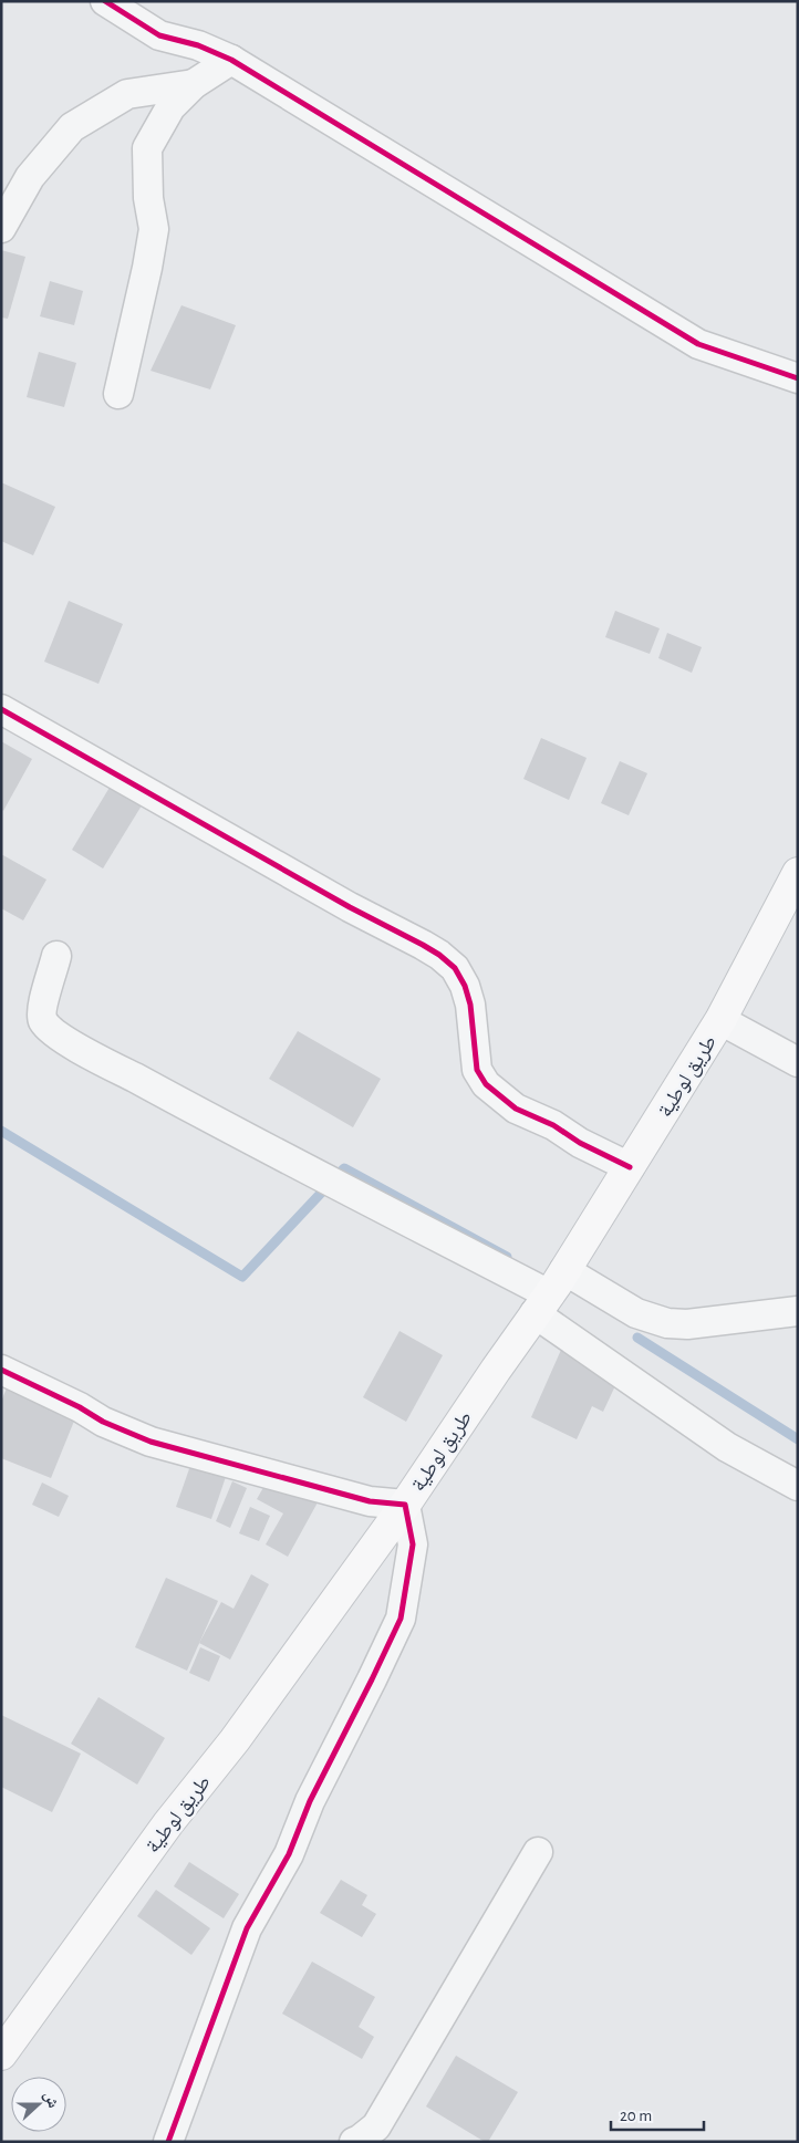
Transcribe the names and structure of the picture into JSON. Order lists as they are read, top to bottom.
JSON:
{
  "streets": {
    "main road": ["طريق لوطية"]
  },
  "scale_bar": "20 m",
  "north": "right"
}
